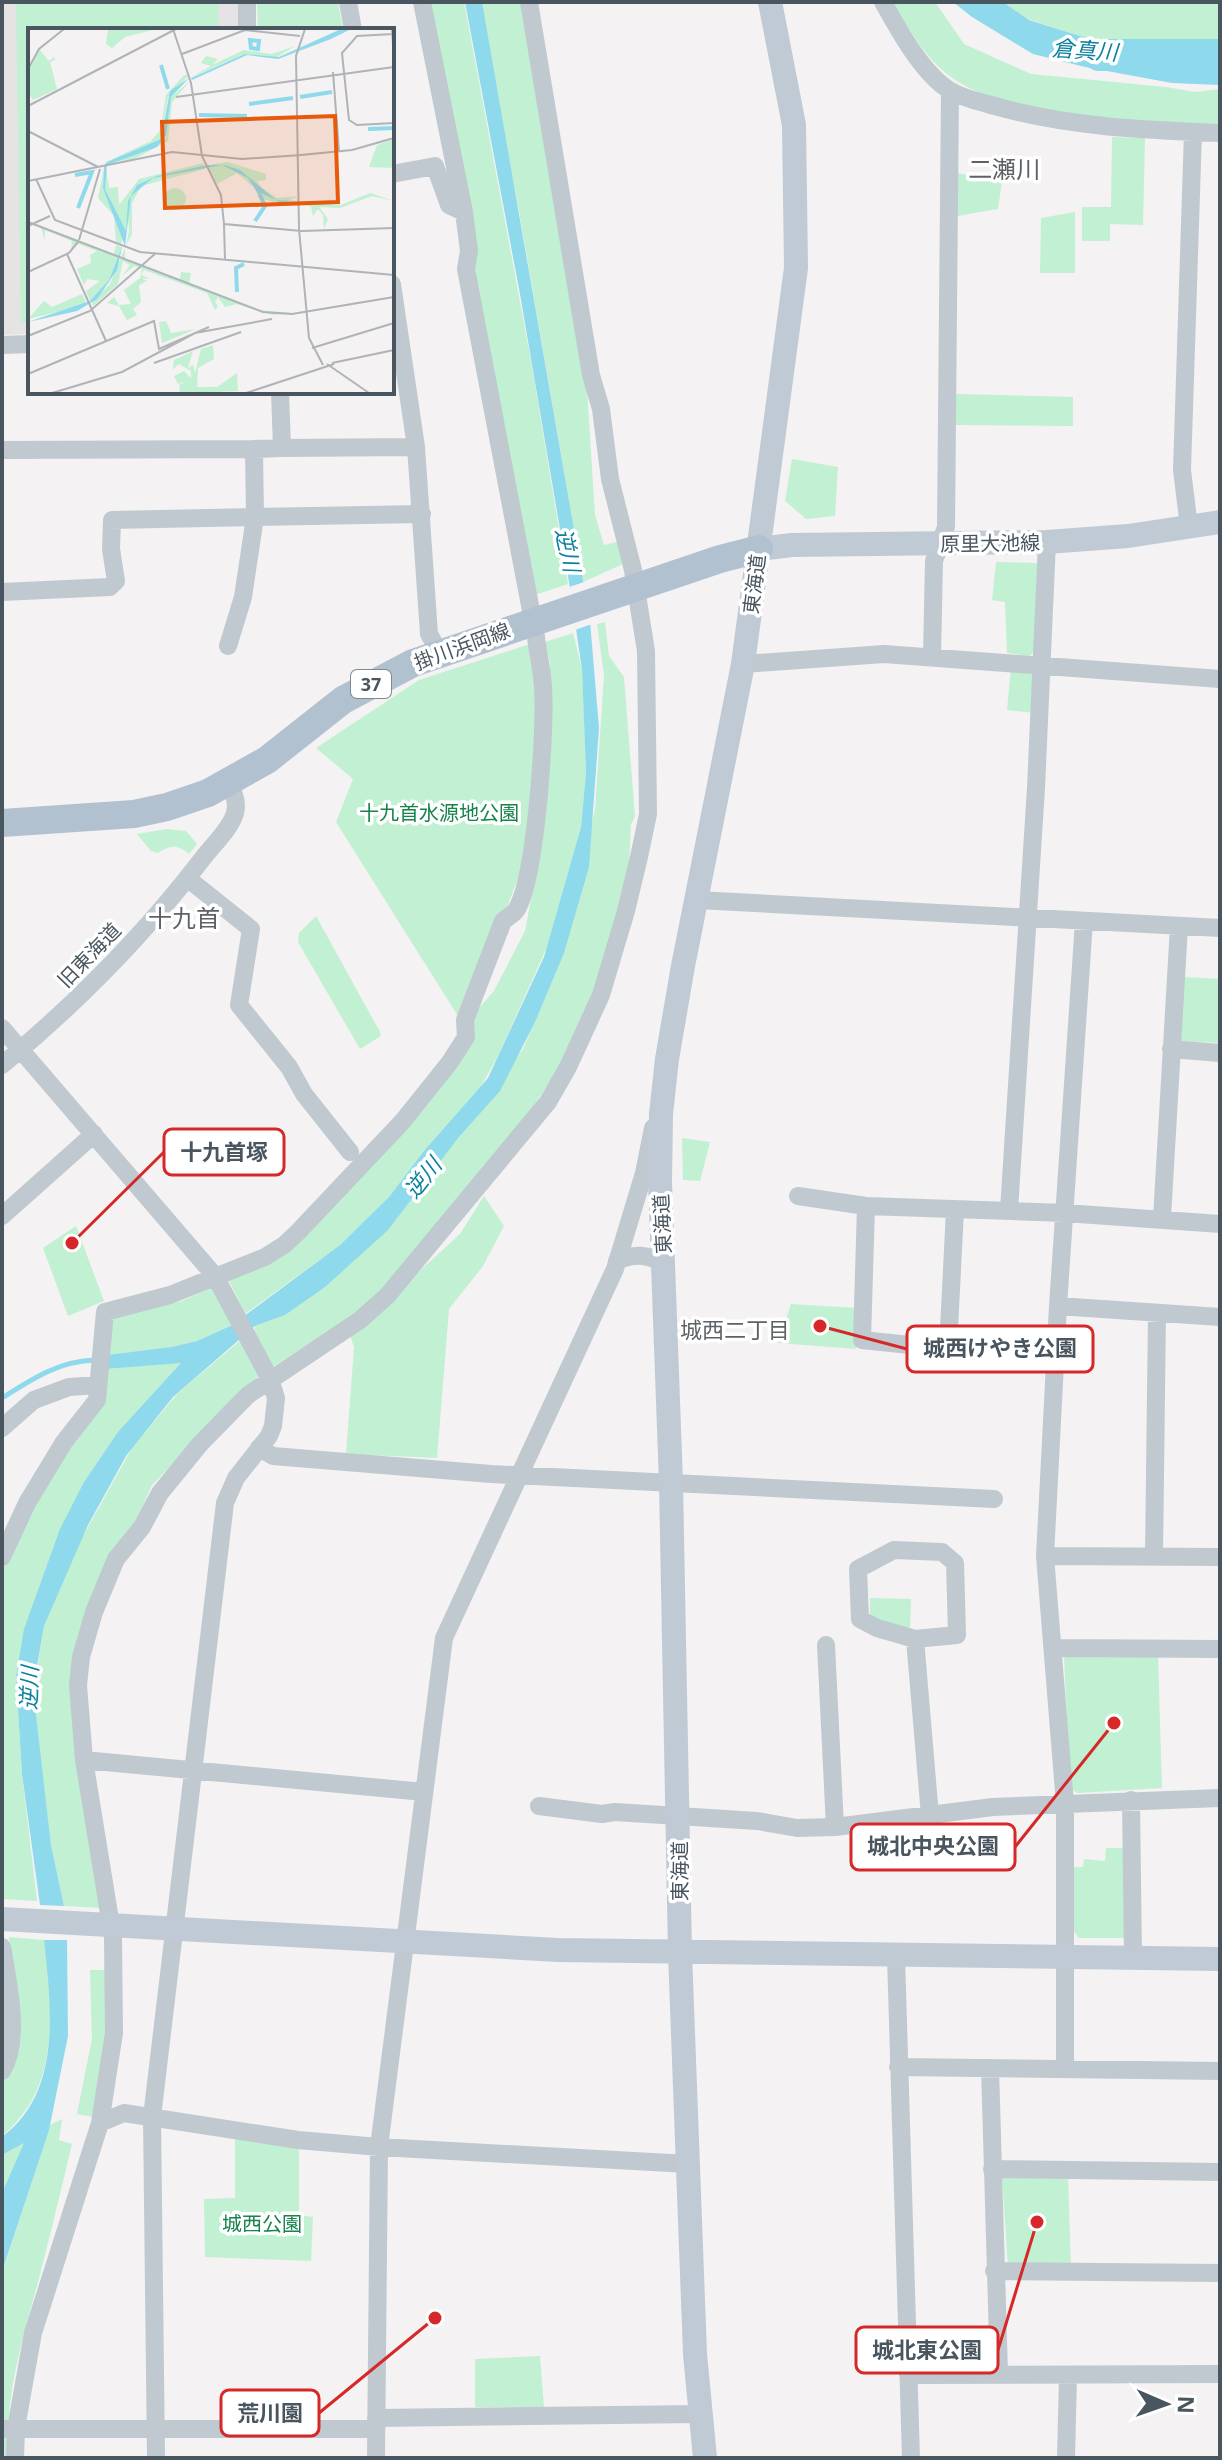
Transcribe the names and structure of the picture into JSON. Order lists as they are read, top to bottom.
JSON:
{
  "streets": {
    "main road": [
      "原里大池線",
      "東海道",
      "掛川浜岡線",
      "37"
    ],
    "street": ["旧東海道"]
  },
  "crossings": [
    ["原里大池線", "東海道"],
    ["原里大池線", "掛川浜岡線"],
    ["東海道", "掛川浜岡線"],
    ["掛川浜岡線", "旧東海道"]
  ],
  "districts": ["二瀬川", "十九首", "城西二丁目"],
  "water": ["倉真川", "逆川"],
  "parks": ["十九首水源地公園", "城西公園"],
  "places": [
    "十九首塚",
    "城西けやき公園",
    "城北中央公園",
    "城北東公園",
    "荒川園"
  ],
  "north": "right"
}
